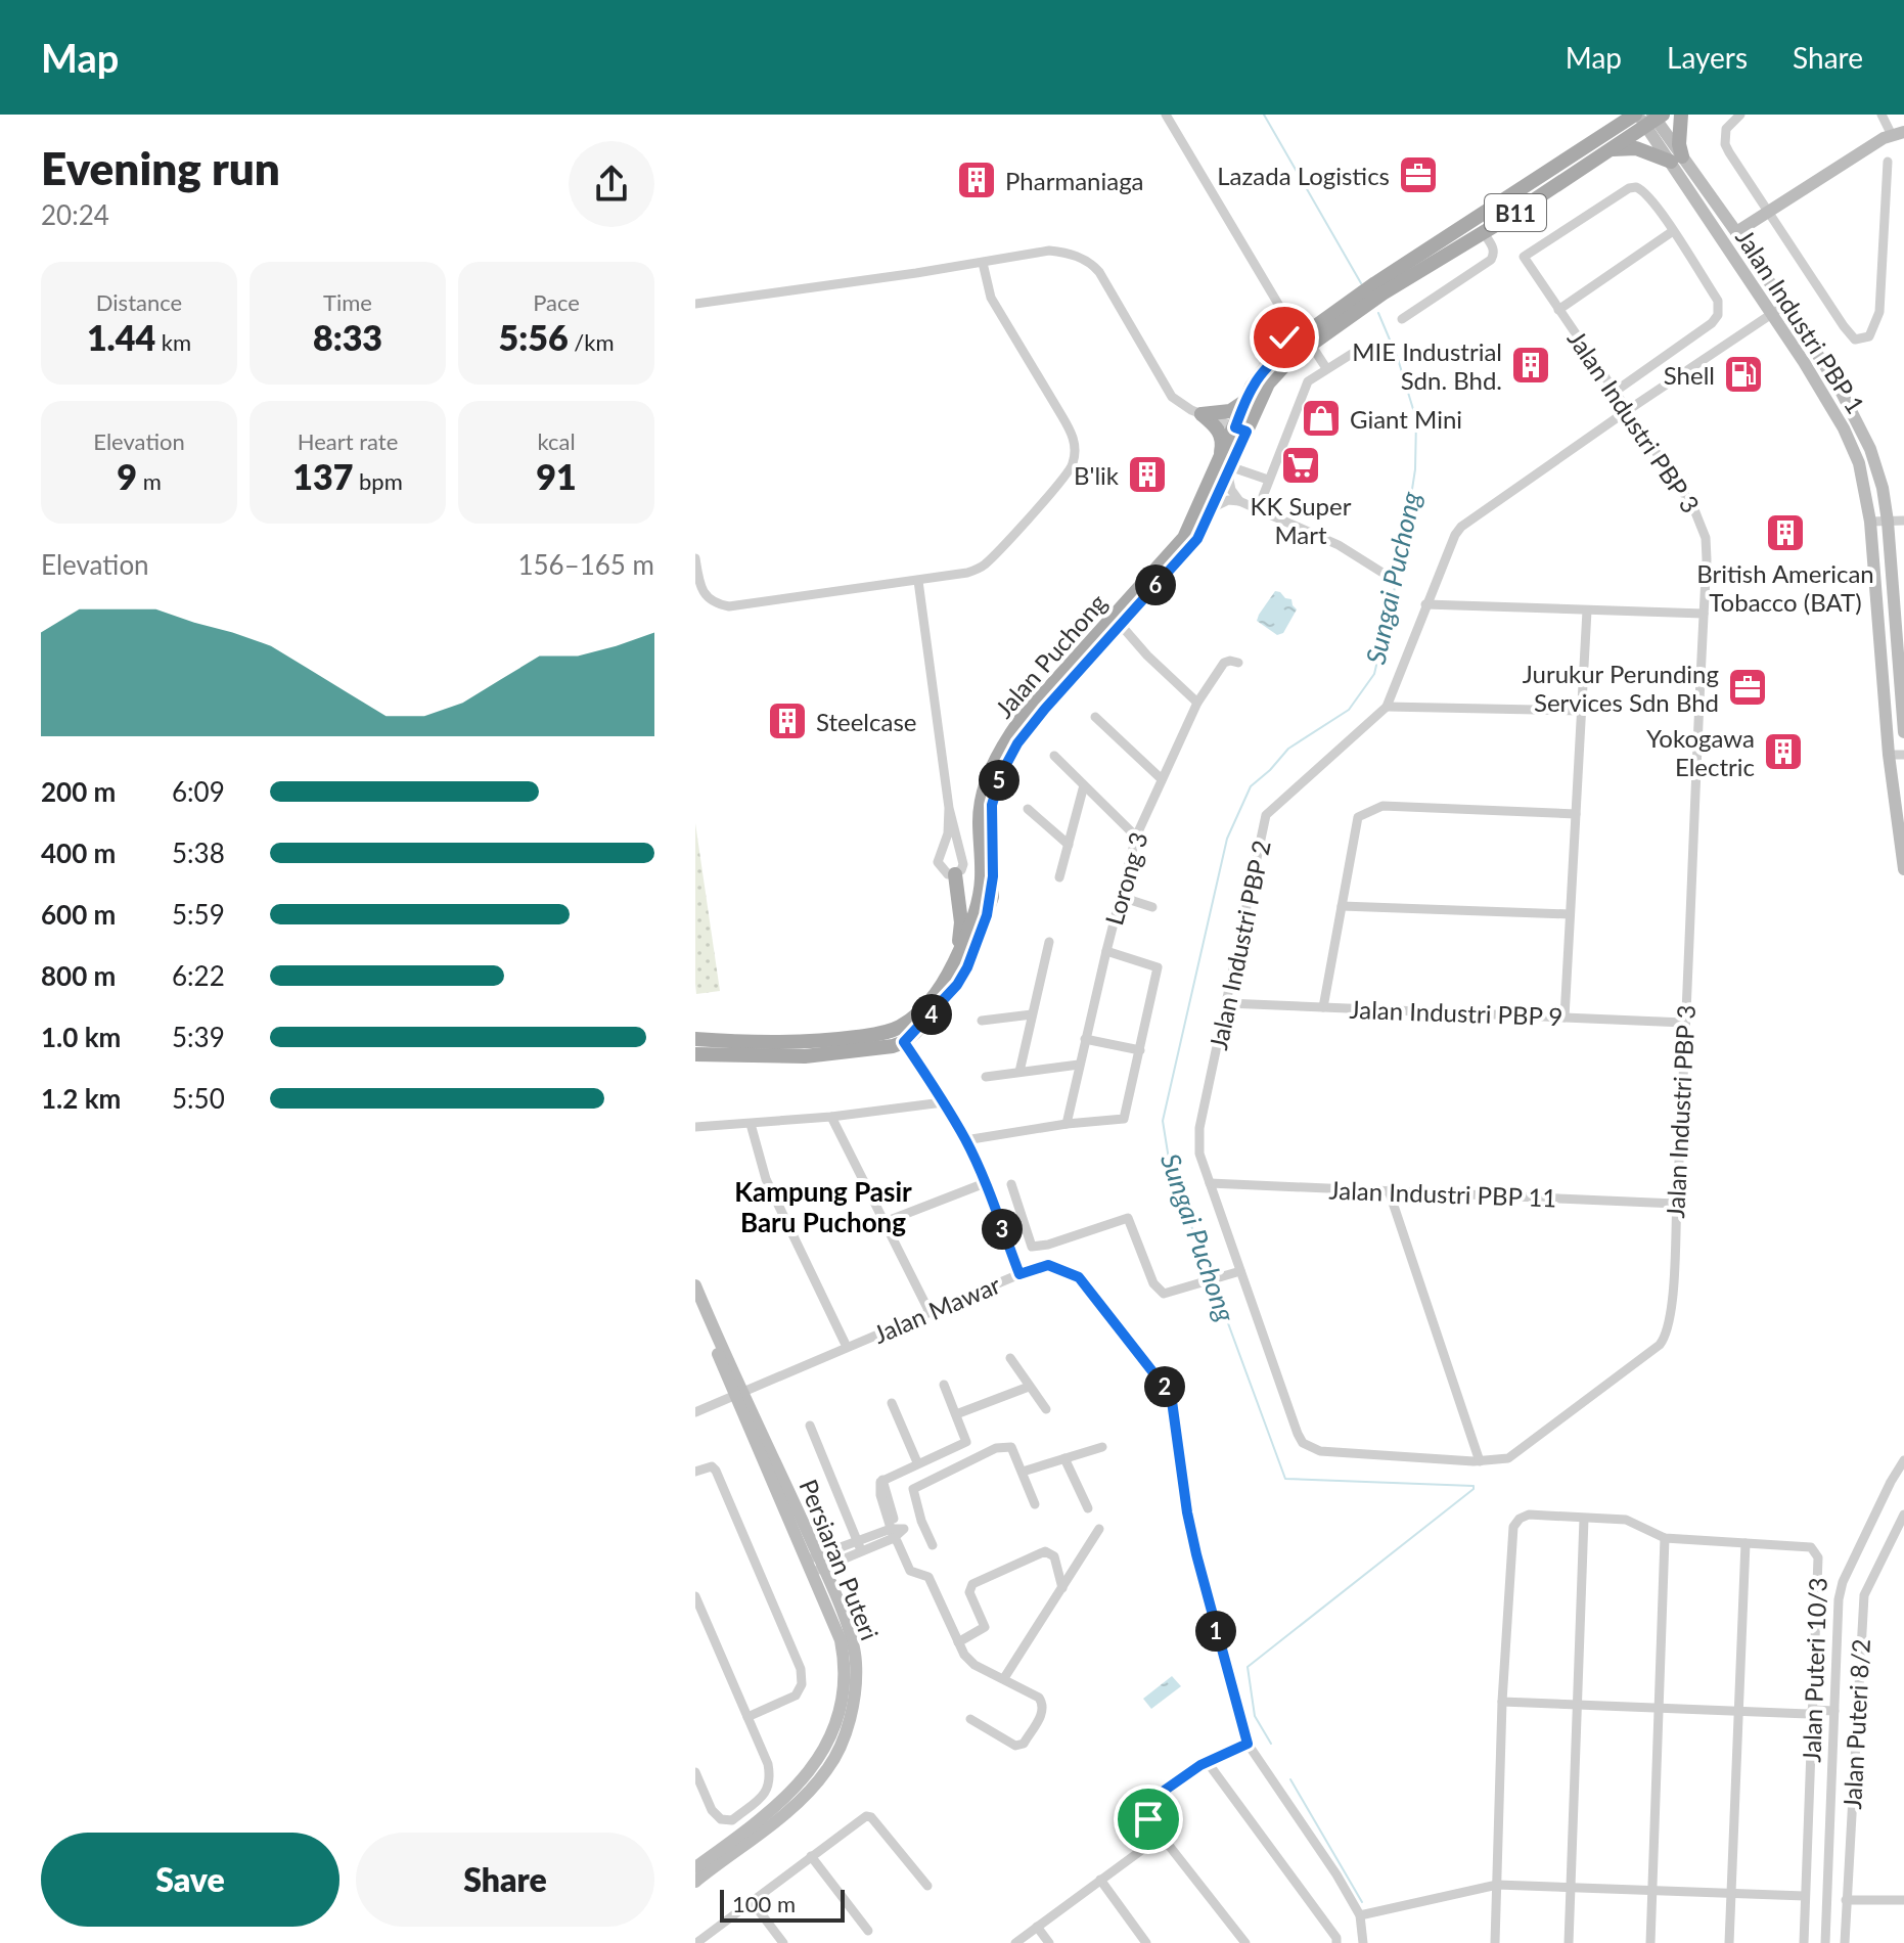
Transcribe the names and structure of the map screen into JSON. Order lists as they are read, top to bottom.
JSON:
{
  "streets": {
    "main road": [
      "B11",
      "Jalan Industri PBP 1",
      "Jalan Puchong",
      "Persiaran Puteri"
    ],
    "street": [
      "Jalan Industri PBP 3",
      "Lorong 3",
      "Jalan Industri PBP 2",
      "Jalan Industri PBP 9",
      "Jalan Industri PBP 11",
      "Jalan Mawar",
      "Jalan Puteri 10/3",
      "Jalan Puteri 8/2"
    ]
  },
  "crossings": [
    ["Jalan Industri PBP 1", "Jalan Puchong"],
    ["Jalan Industri PBP 1", "Jalan Industri PBP 2"],
    ["Jalan Industri PBP 3", "Jalan Industri PBP 2"],
    ["Jalan Industri PBP 3", "Jalan Industri PBP 9"],
    ["Jalan Industri PBP 3", "Jalan Industri PBP 11"],
    ["Jalan Industri PBP 2", "Jalan Industri PBP 9"],
    ["Jalan Industri PBP 2", "Jalan Industri PBP 11"],
    ["Jalan Mawar", "Persiaran Puteri"]
  ],
  "districts": ["Kampung Pasir Baru Puchong"],
  "water": ["Sungai Puchong"],
  "places": {
    "office": ["Lazada Logistics", "Jurukur Perunding Services Sdn Bhd"],
    "building": [
      "Pharmaniaga",
      "MIE Industrial Sdn. Bhd.",
      "B'lik",
      "British American Tobacco (BAT)",
      "Steelcase",
      "Yokogawa Electric"
    ],
    "fuel station": ["Shell"],
    "shop": ["Giant Mini"],
    "supermarket": ["KK Super Mart"]
  },
  "scale_bar": "100 m",
  "page": {
    "header": "Map",
    "nav": ["Map", "Layers", "Share"],
    "heading": ["Evening run", "20:24"],
    "stats": [
      ["Distance", "1.44 km"],
      ["Time", "8:33"],
      ["Pace", "5:56 /km"],
      ["Elevation", "9 m"],
      ["Heart rate", "137 bpm"],
      ["kcal", "91"]
    ],
    "chart": ["Elevation", "156–165 m"],
    "pins": [
      "6",
      "5",
      "4",
      "3",
      "2",
      "1"
    ],
    "list": [
      {
        "name": "200 m",
        "note": "6:09"
      },
      {
        "name": "400 m",
        "note": "5:38"
      },
      {
        "name": "600 m",
        "note": "5:59"
      },
      {
        "name": "800 m",
        "note": "6:22"
      },
      {
        "name": "1.0 km",
        "note": "5:39"
      },
      {
        "name": "1.2 km",
        "note": "5:50"
      }
    ],
    "buttons": ["Save", "Share"],
    "scale": "100 m"
  }
}
